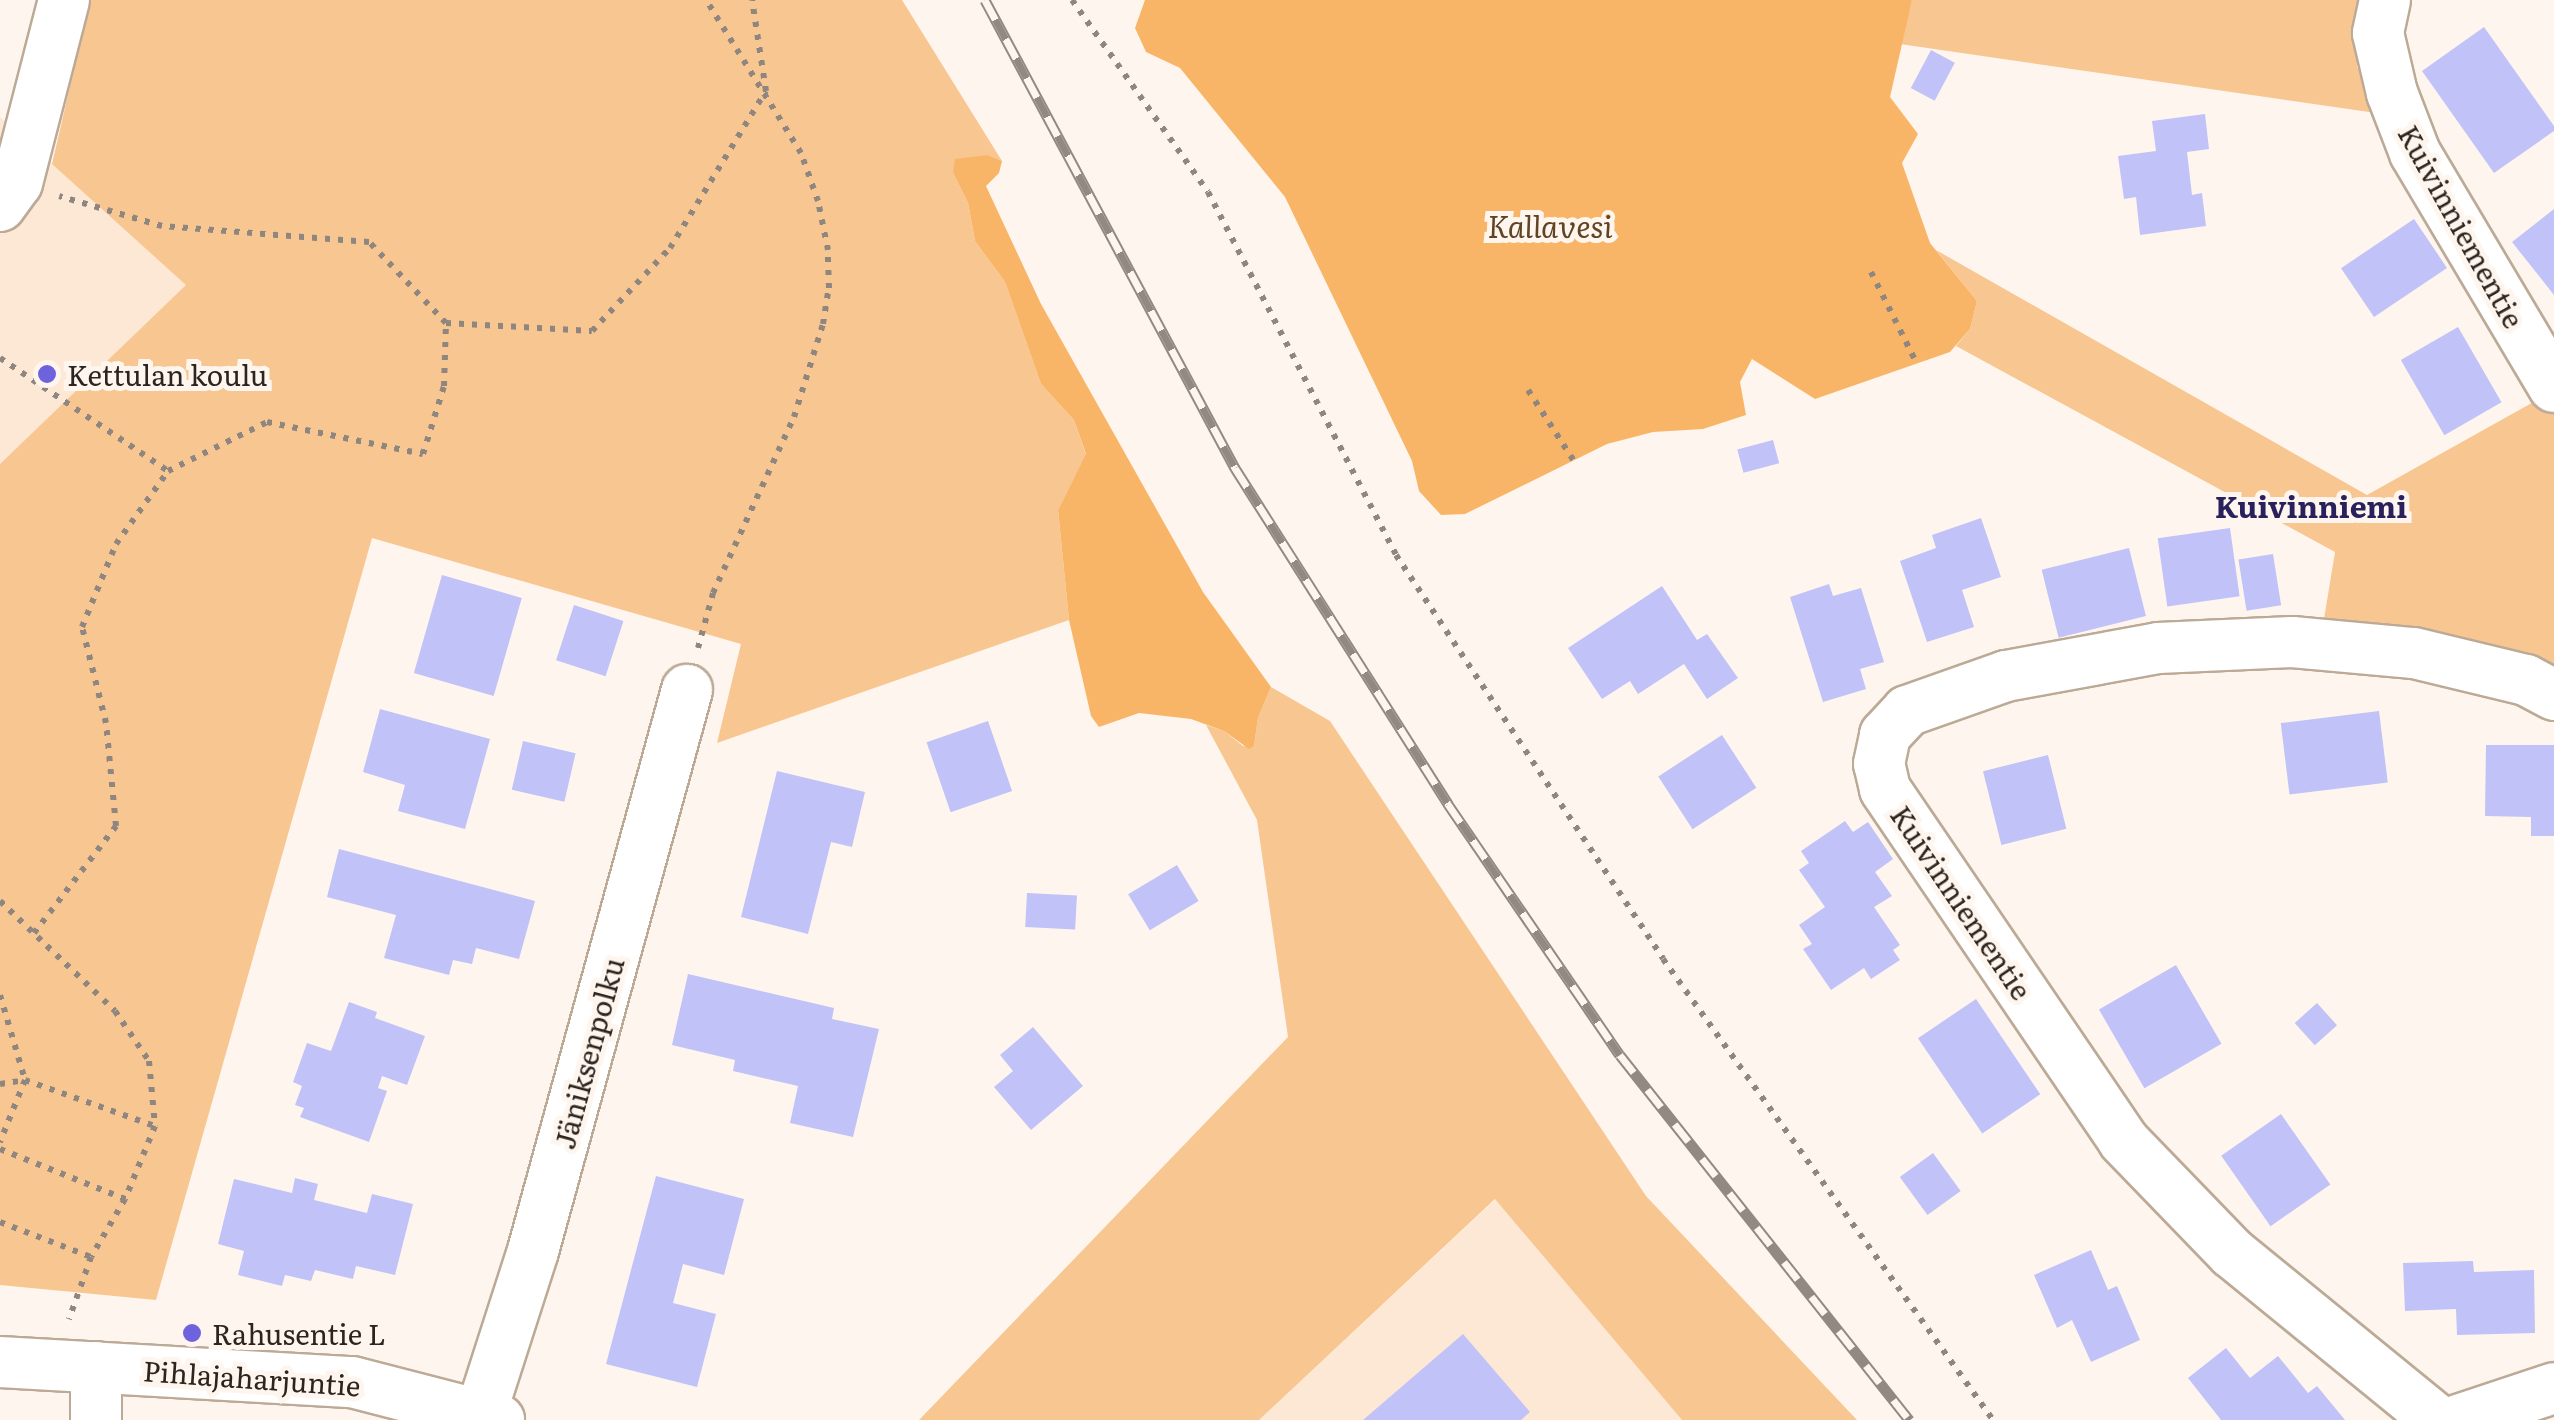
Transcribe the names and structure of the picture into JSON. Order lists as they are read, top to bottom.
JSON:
{
  "streets": {
    "street": ["Kuivinniementie", "Jäniksenpolku", "Pihlajaharjuntie"]
  },
  "crossings": [
    ["Jäniksenpolku", "Pihlajaharjuntie"]
  ],
  "districts": ["Kuivinniemi"],
  "water": ["Kallavesi"],
  "places": ["Kettulan koulu", "Rahusentie L"]
}
